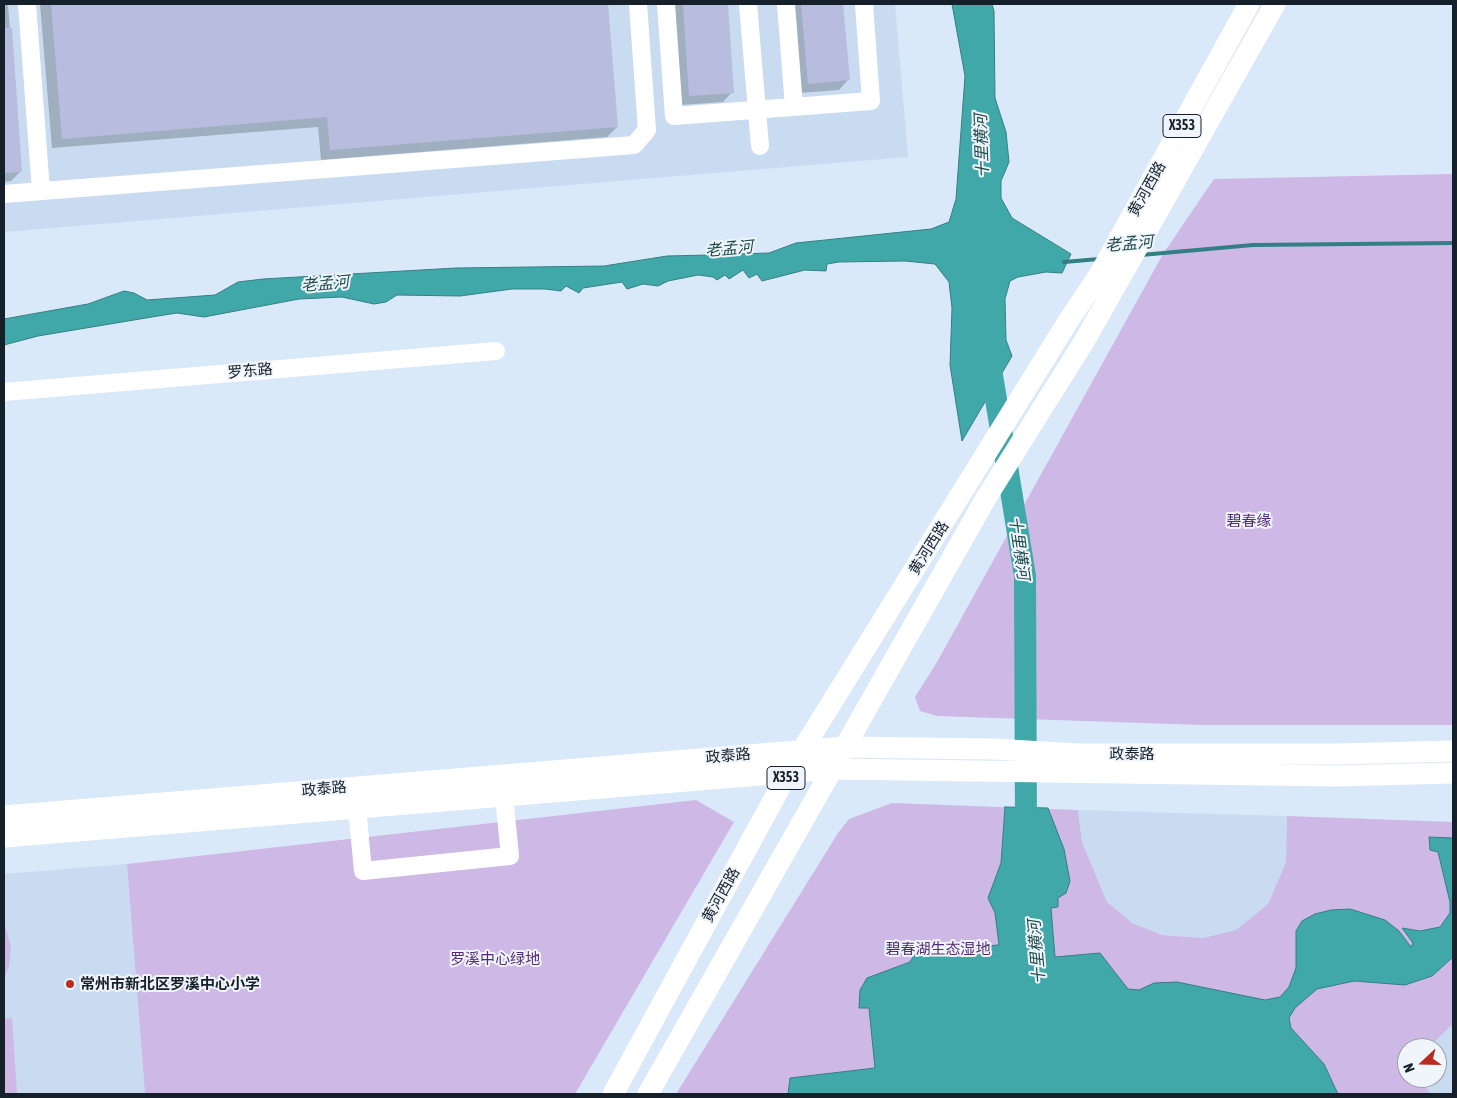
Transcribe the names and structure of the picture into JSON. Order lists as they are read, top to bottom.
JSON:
{
  "streets": {
    "main road": ["X353", "黄河西路", "政泰路"],
    "street": ["罗东路"]
  },
  "crossings": [
    ["黄河西路", "政泰路"]
  ],
  "water": ["十里横河", "老孟河"],
  "parks": ["碧春缘", "碧春湖生态湿地", "罗溪中心绿地"],
  "places": ["常州市新北区罗溪中心小学"],
  "north": "left"
}
